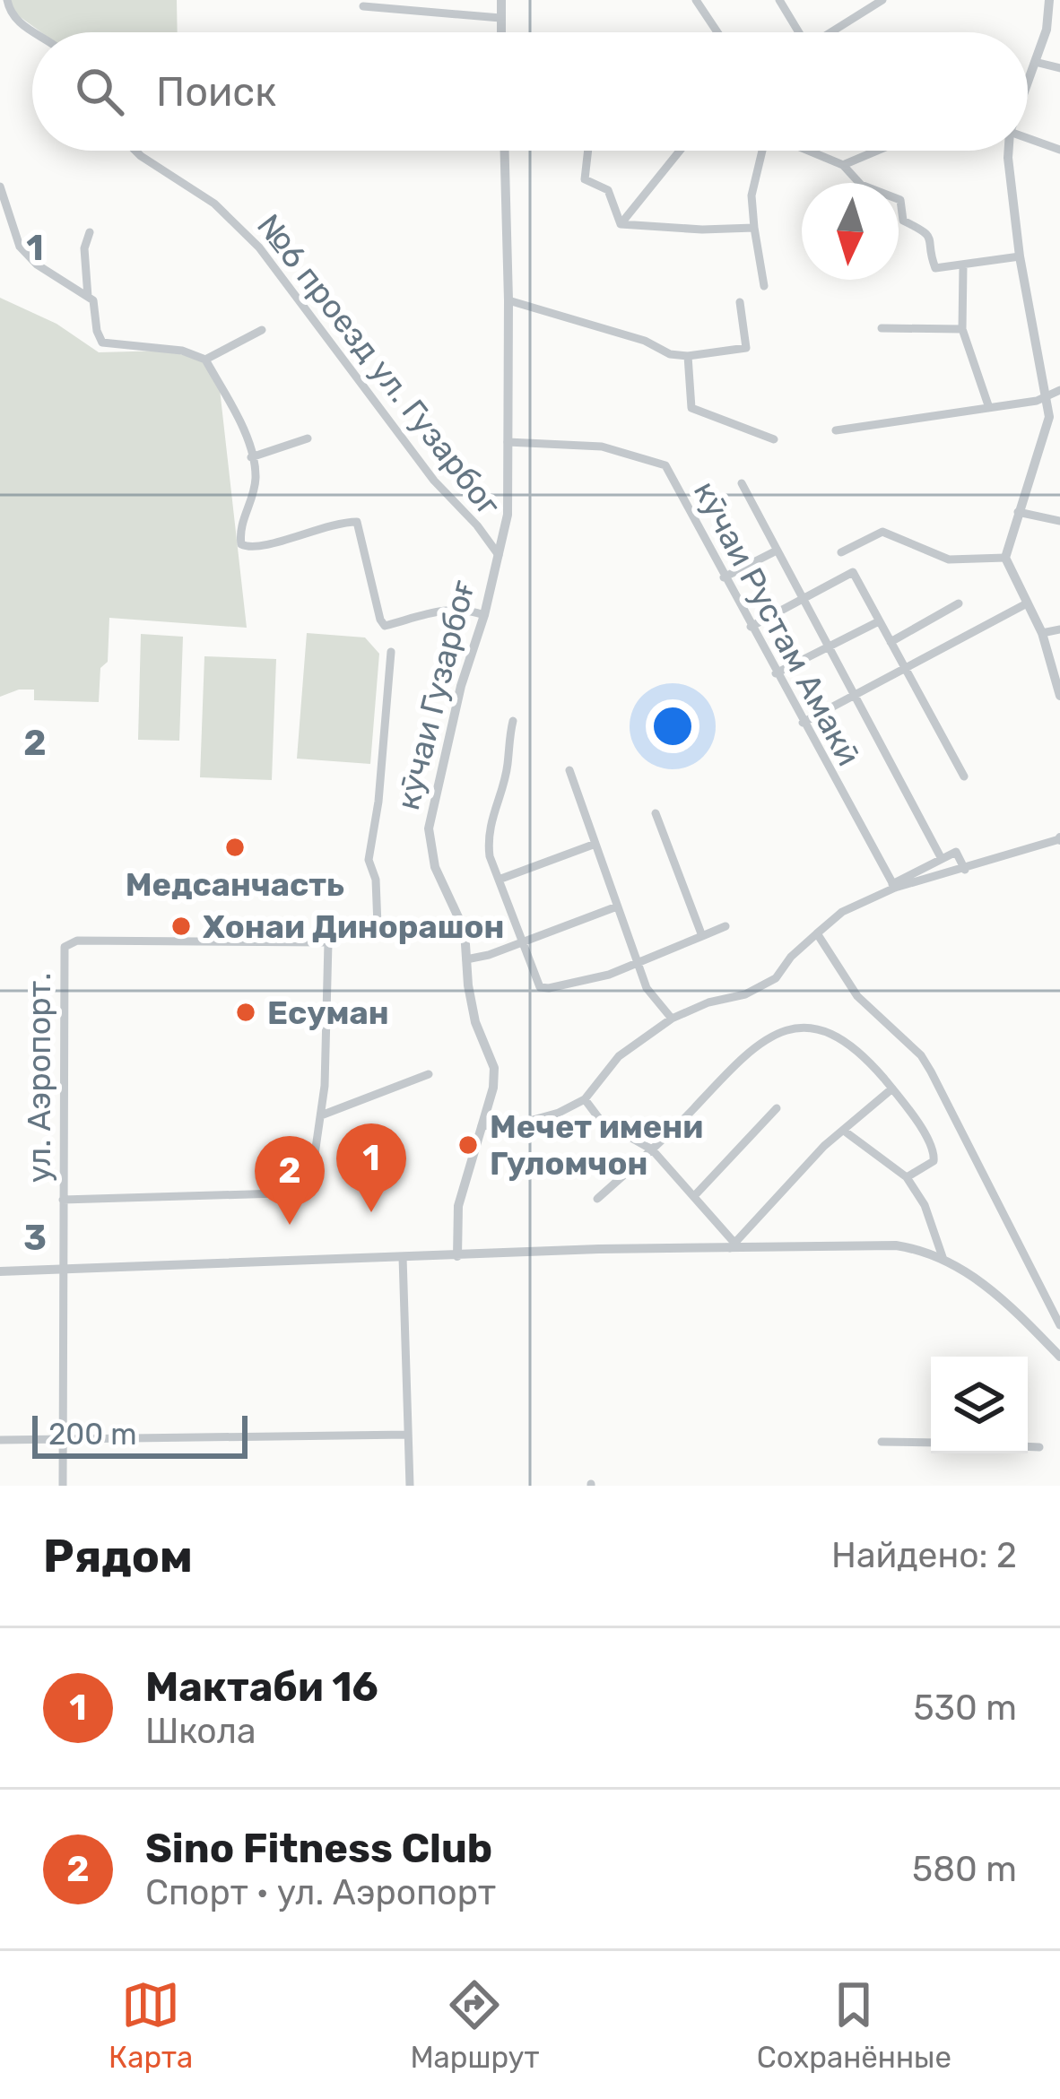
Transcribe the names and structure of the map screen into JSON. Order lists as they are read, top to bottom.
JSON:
{
  "streets": {
    "street": [
      "№6 проезд ул. Гузарбог",
      "кӯчаи Рустам Амакӣ",
      "кӯчаи Гузарбоғ",
      "ул. Аэропорт."
    ]
  },
  "crossings": [
    ["№6 проезд ул. Гузарбог", "кӯчаи Гузарбоғ"],
    ["кӯчаи Рустам Амакӣ", "кӯчаи Гузарбоғ"]
  ],
  "places": [
    "Медсанчасть",
    "Хонаи Динорашон",
    "Есуман",
    "Мечет имени Гуломчон"
  ],
  "scale_bar": "200 m",
  "north": "bottom",
  "page": {
    "search": "Поиск",
    "pins": ["1", "2"],
    "scale": "200 m",
    "heading": ["Рядом", "Найдено: 2"],
    "list": [
      {
        "mark": "1",
        "name": "Мактаби 16",
        "note": "Школа",
        "value": "530 m"
      },
      {
        "mark": "2",
        "name": "Sino Fitness Club",
        "note": "Спорт · ул. Аэропорт",
        "value": "580 m"
      }
    ],
    "nav": ["Карта", "Маршрут", "Сохранённые"]
  },
  "grid": {
    "rows": ["1", "2", "3"]
  }
}
